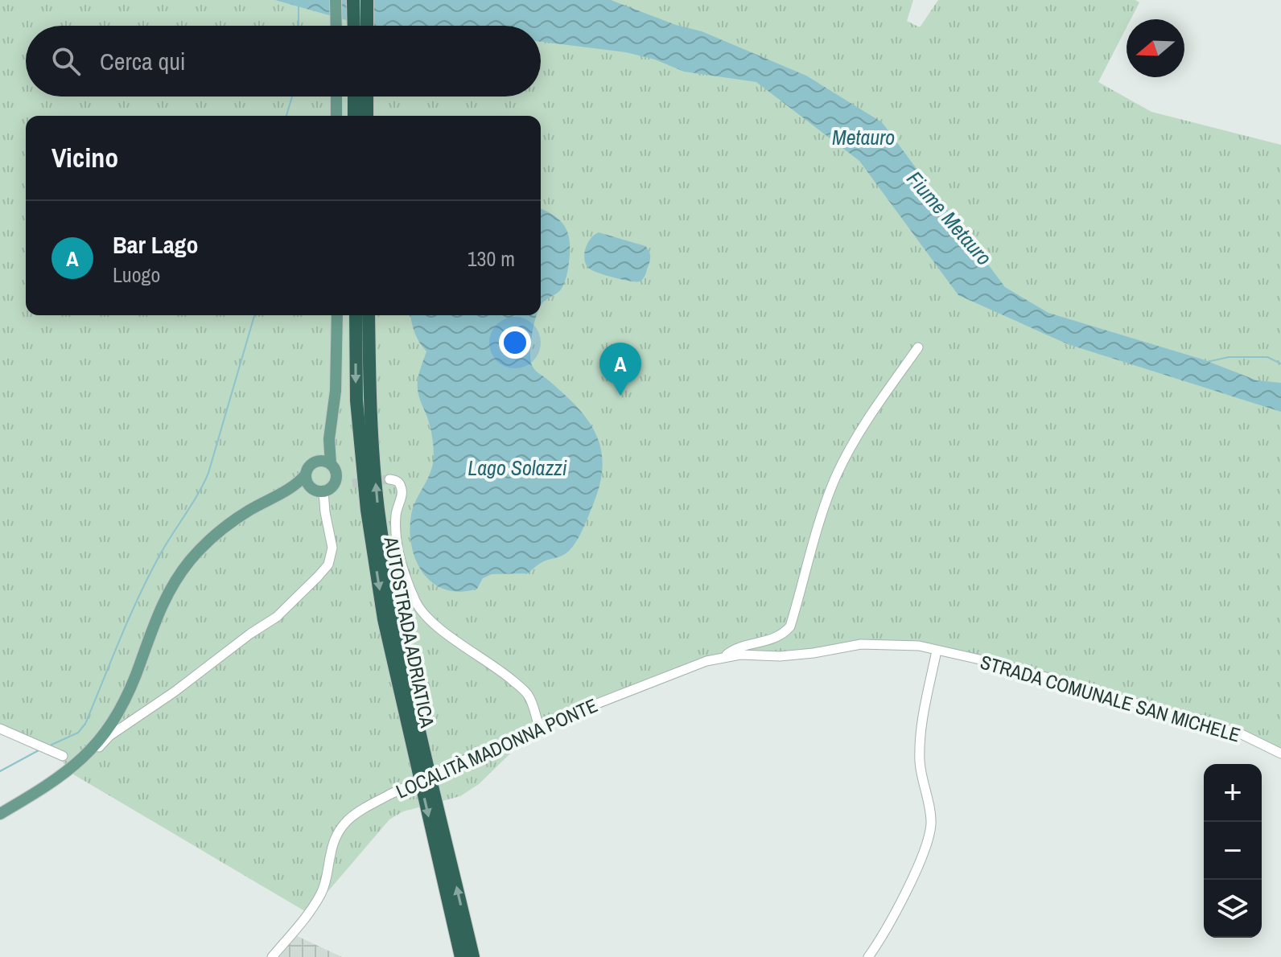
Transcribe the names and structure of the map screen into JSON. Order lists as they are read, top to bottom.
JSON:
{
  "streets": {
    "highway": ["AUTOSTRADA ADRIATICA"],
    "street": ["STRADA COMUNALE SAN MICHELE", "LOCALITÀ MADONNA PONTE"]
  },
  "crossings": [
    ["STRADA COMUNALE SAN MICHELE", "LOCALITÀ MADONNA PONTE"]
  ],
  "water": ["Metauro", "Fiume Metauro", "Lago Solazzi"],
  "north": "left",
  "page": {
    "search": "Cerca qui",
    "heading": "Vicino",
    "list": [
      {
        "mark": "A",
        "name": "Bar Lago",
        "note": "Luogo",
        "value": "130 m"
      }
    ],
    "pins": "A",
    "map_buttons": ["+", "−"]
  }
}
